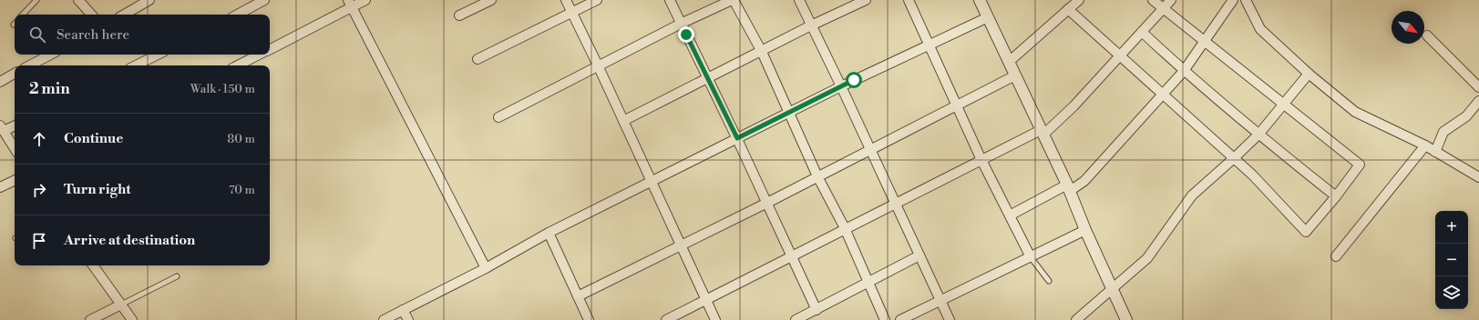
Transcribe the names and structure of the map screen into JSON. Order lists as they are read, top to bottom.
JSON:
{
  "north": "bottom right",
  "page": {
    "search": "Search here",
    "heading": ["2 min", "Walk · 150 m"],
    "list": [
      ["Continue", "80 m"],
      ["Turn right", "70 m"],
      "Arrive at destination"
    ],
    "map_buttons": ["+", "−"]
  }
}
